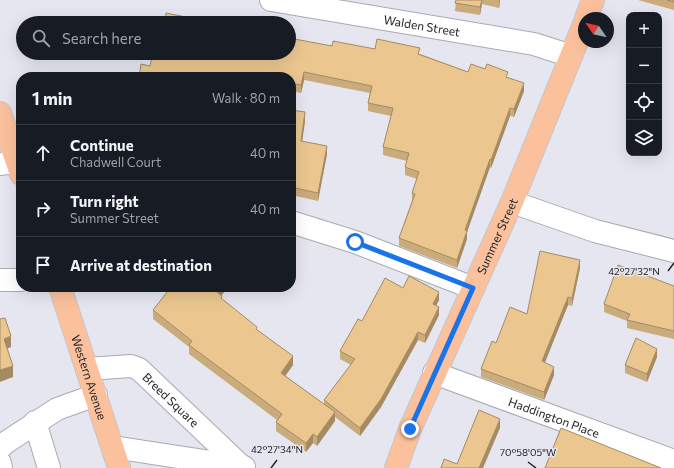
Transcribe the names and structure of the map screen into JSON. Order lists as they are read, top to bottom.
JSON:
{
  "streets": {
    "main road": ["Summer Street", "Western Avenue"],
    "street": ["Walden Street", "Breed Square", "Haddington Place"]
  },
  "crossings": [
    ["Walden Street", "Summer Street"],
    ["Summer Street", "Haddington Place"],
    ["Western Avenue", "Breed Square"]
  ],
  "north": "top left",
  "page": {
    "map_buttons": ["+", "−"],
    "search": "Search here",
    "heading": ["1 min", "Walk · 80 m"],
    "list": [
      ["Continue", "Chadwell Court", "40 m"],
      ["Turn right", "Summer Street", "40 m"],
      "Arrive at destination"
    ]
  },
  "coordinates": ["42°27'32\"N", "42°27'34\"N", "70°58'05\"W"]
}
